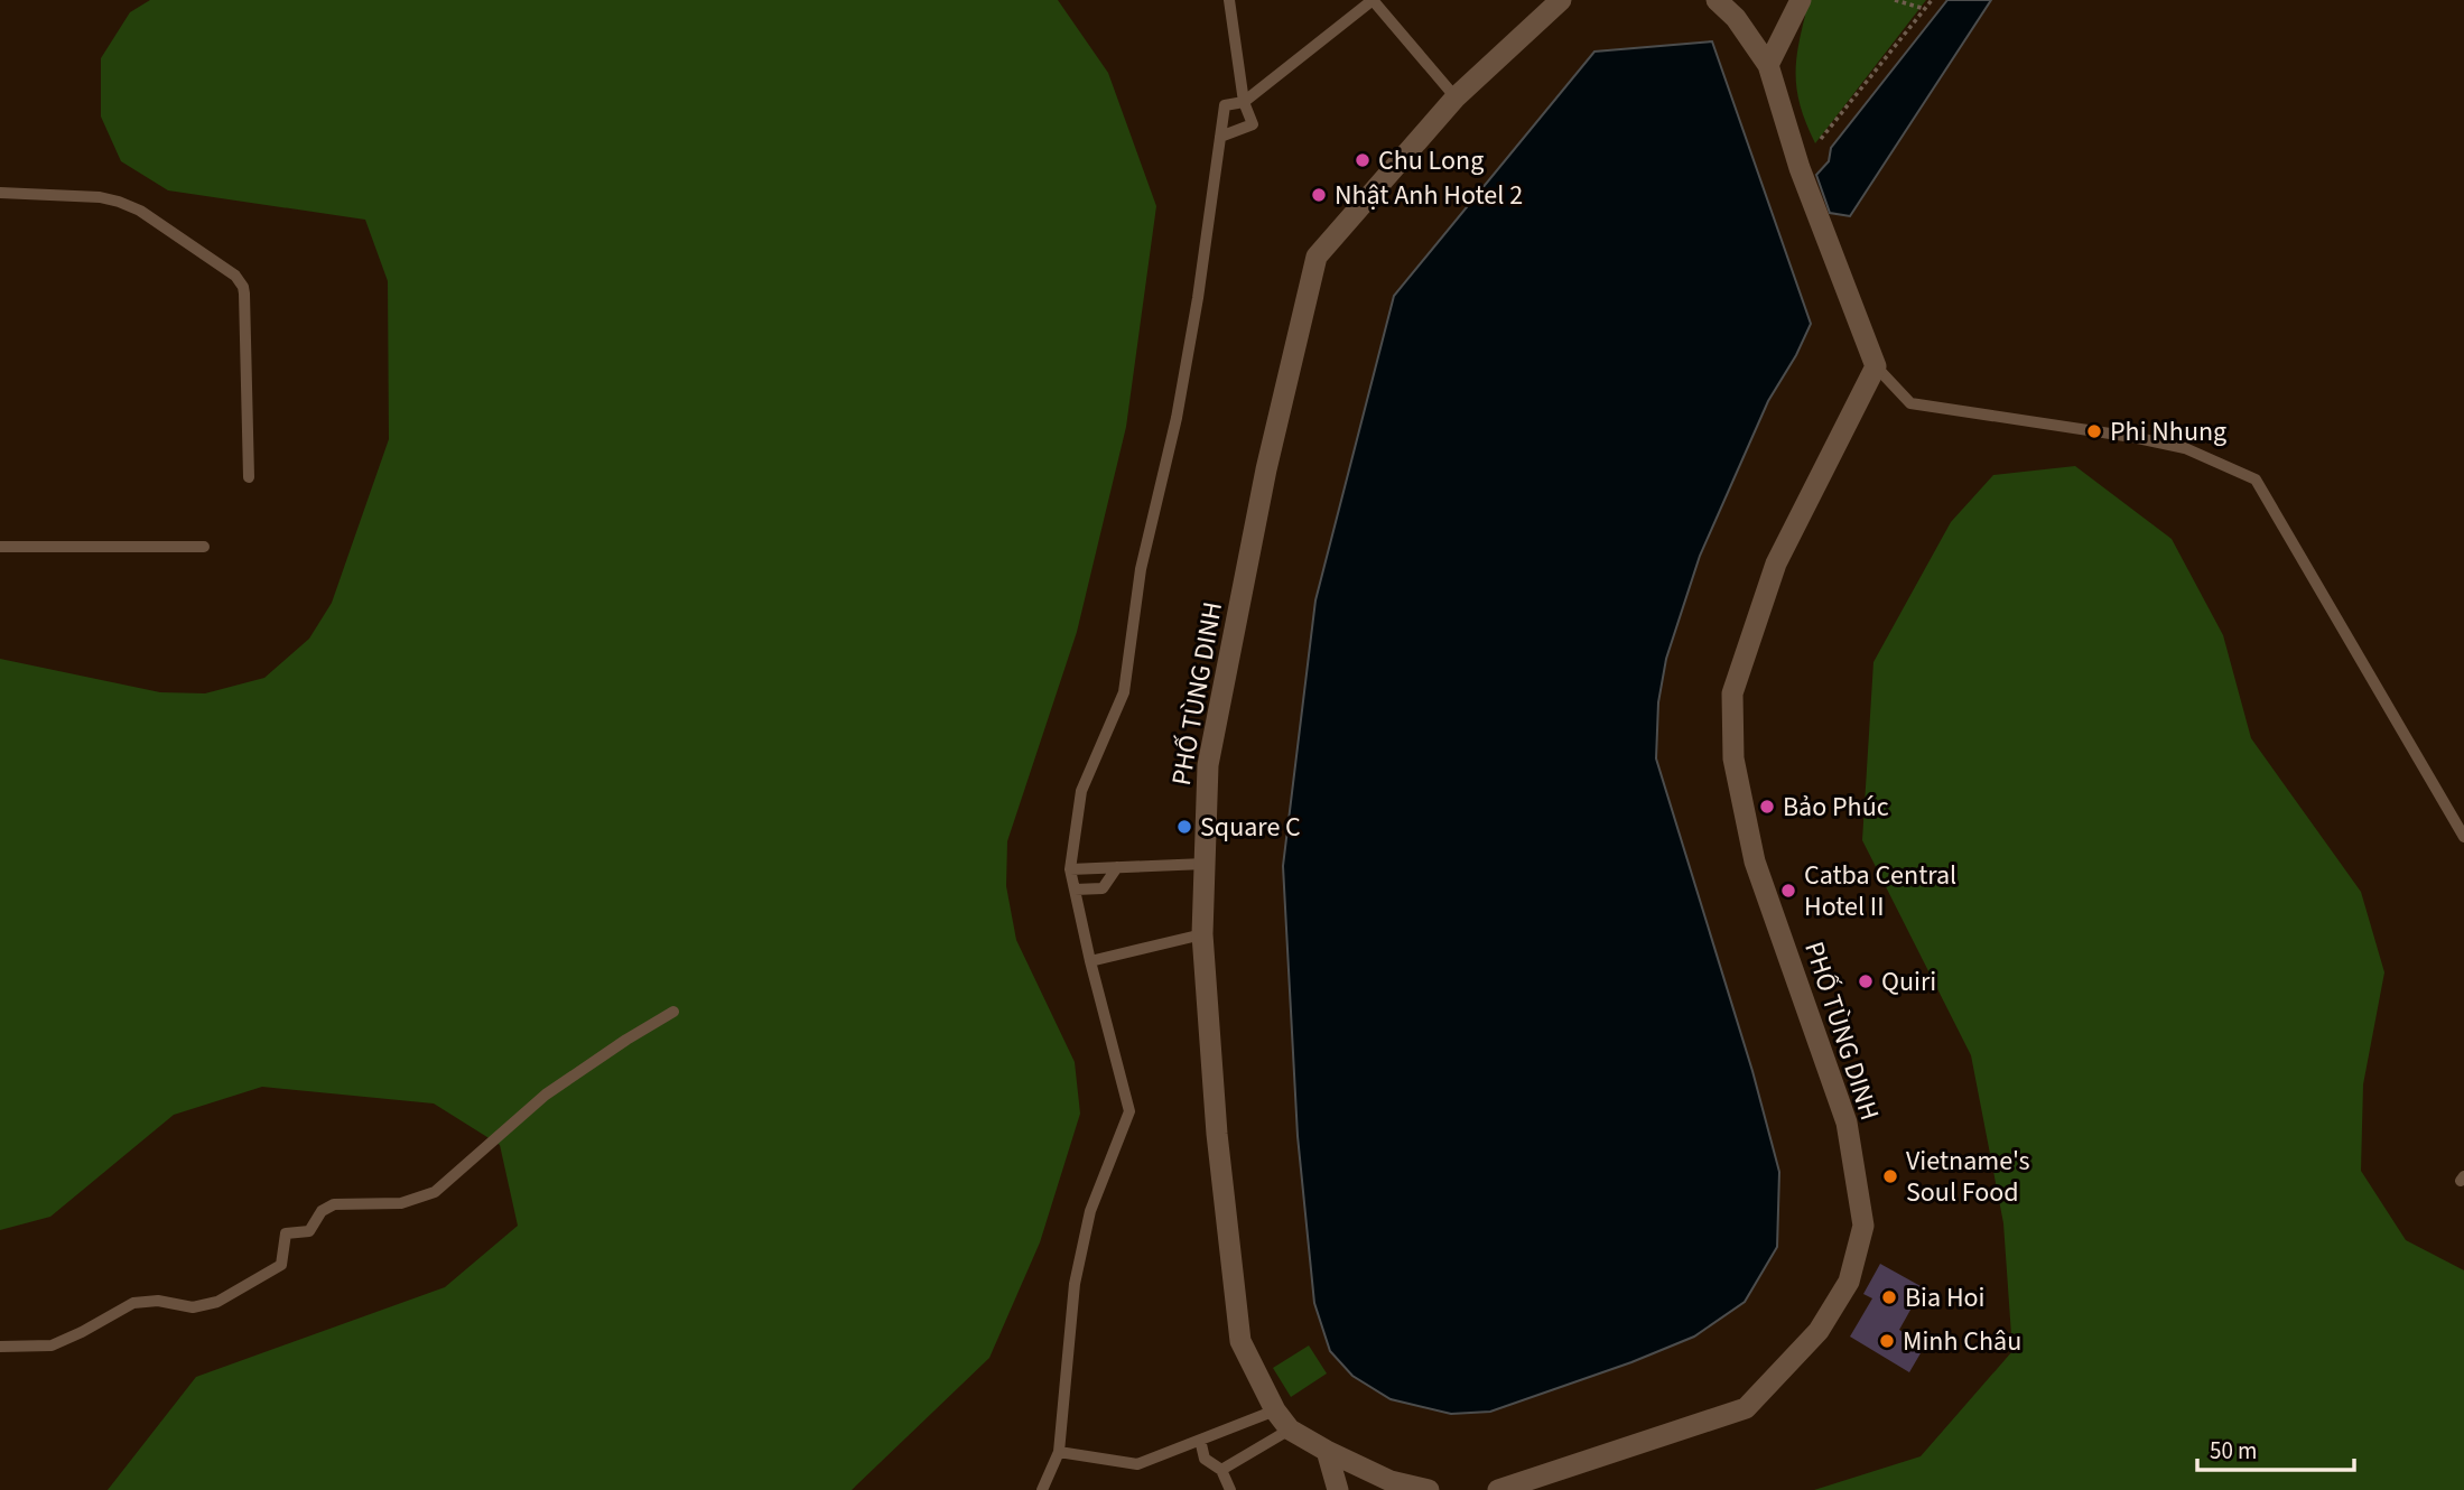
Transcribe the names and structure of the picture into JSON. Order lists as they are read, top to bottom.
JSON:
{
  "streets": {
    "street": ["PHỐ TÙNG DINH"]
  },
  "places": [
    "Chu Long",
    "Nhật Anh Hotel 2",
    "Phi Nhung",
    "Bảo Phúc",
    "Square C",
    "Catba Central Hotel II",
    "Quiri",
    "Vietname's Soul Food",
    "Bia Hoi",
    "Minh Châu"
  ],
  "scale_bar": "50 m"
}
